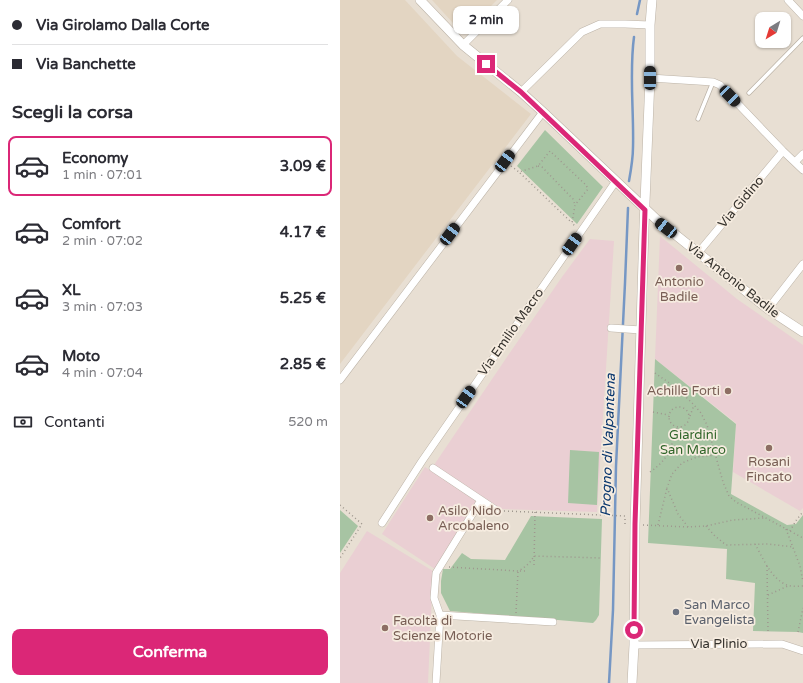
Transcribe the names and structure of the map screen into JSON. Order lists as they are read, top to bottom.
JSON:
{
  "streets": {
    "street": [
      "Via Gidino",
      "Via Antonio Badile",
      "Via Emilio Macro",
      "Via Plinio"
    ]
  },
  "crossings": [
    ["Via Gidino", "Via Antonio Badile"],
    ["Via Antonio Badile", "Via Emilio Macro"]
  ],
  "water": ["Progno di Valpantena"],
  "parks": ["Giardini San Marco"],
  "places": [
    "Antonio Badile",
    "Achille Forti",
    "Rosani Fincato",
    "Asilo Nido Arcobaleno",
    "San Marco Evangelista",
    "Facoltà di Scienze Motorie"
  ],
  "north": "bottom left",
  "page": {
    "banner": ["Via Girolamo Dalla Corte", "Via Banchette"],
    "bubble": "2 min",
    "heading": "Scegli la corsa",
    "list": [
      {
        "name": "Economy",
        "note": "1 min · 07:01",
        "value": "3.09 €"
      },
      {
        "name": "Comfort",
        "note": "2 min · 07:02",
        "value": "4.17 €"
      },
      {
        "name": "XL",
        "note": "3 min · 07:03",
        "value": "5.25 €"
      },
      {
        "name": "Moto",
        "note": "4 min · 07:04",
        "value": "2.85 €"
      }
    ],
    "pay": ["Contanti", "520 m"],
    "buttons": "Conferma"
  }
}
